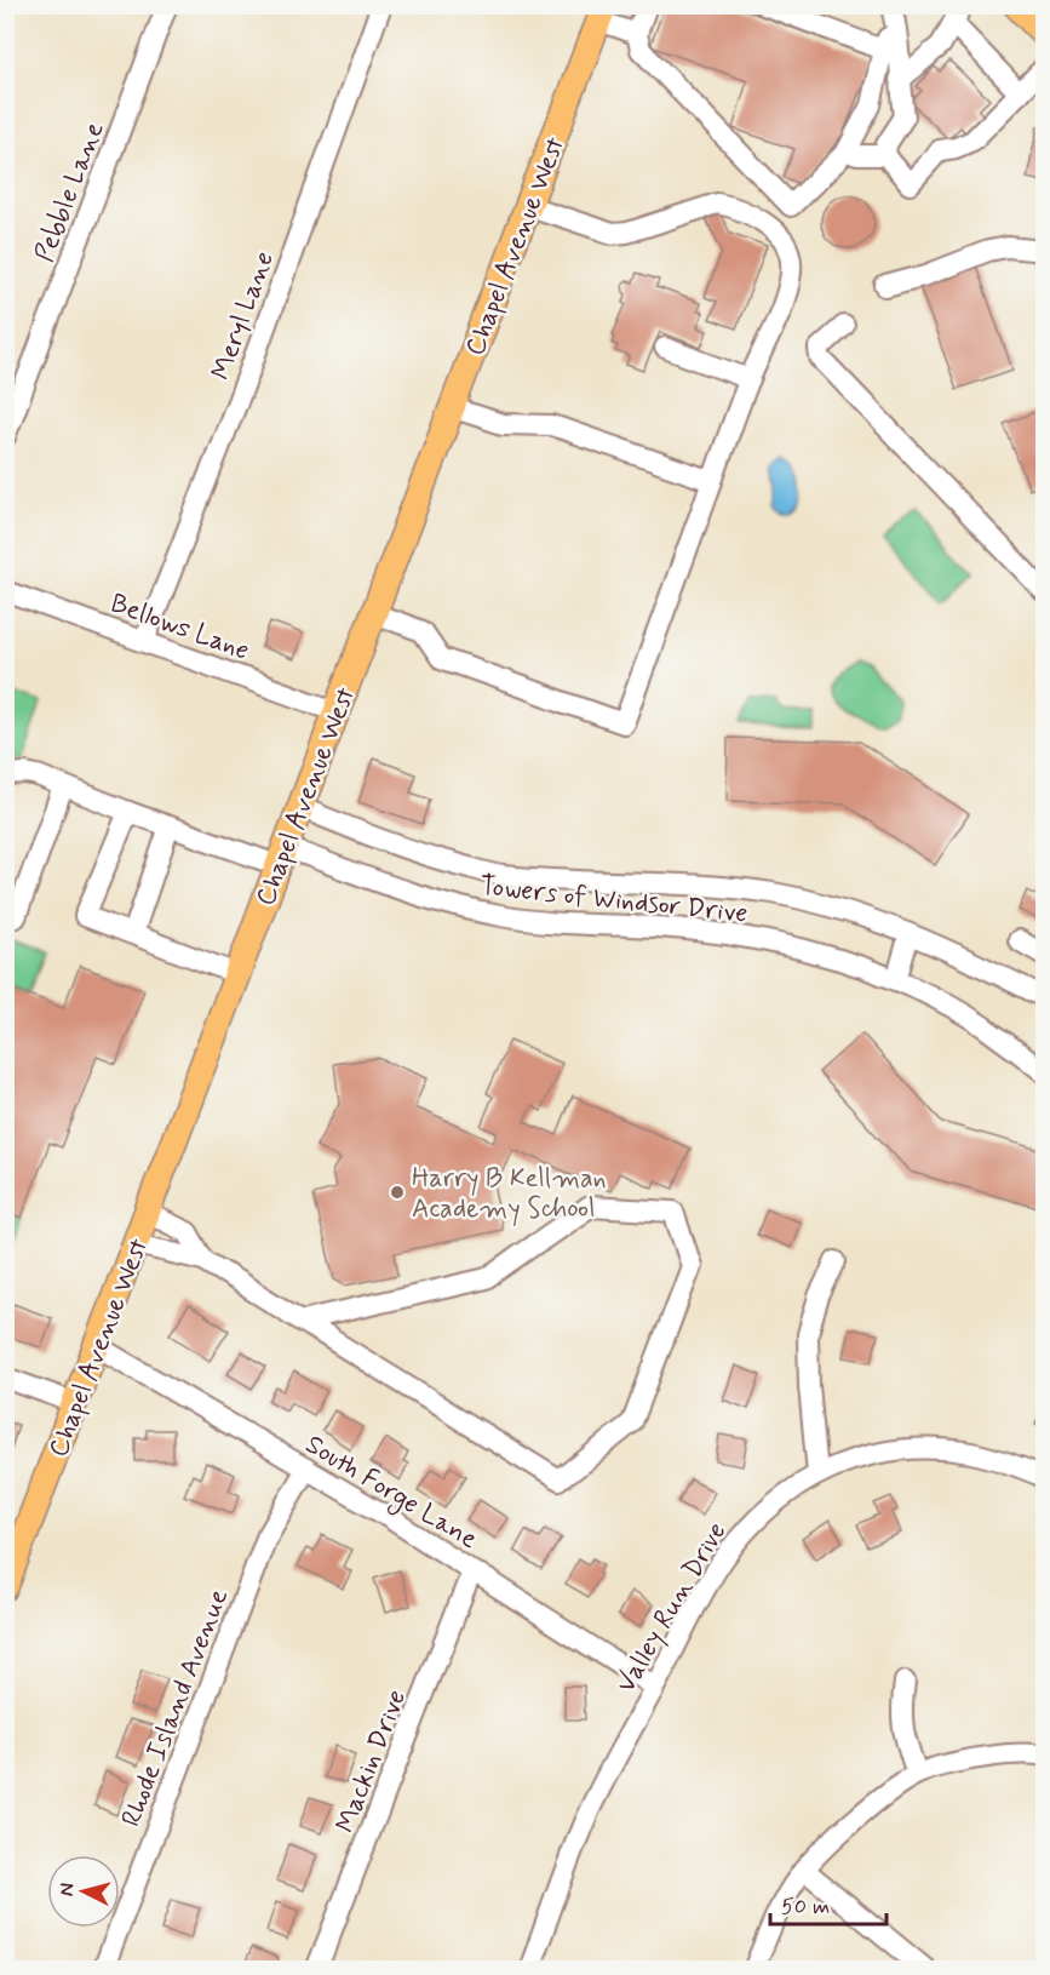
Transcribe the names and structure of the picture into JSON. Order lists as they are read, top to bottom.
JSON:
{
  "streets": {
    "main road": ["Chapel Avenue West"],
    "street": [
      "Pebble Lane",
      "Meryl Lane",
      "Bellows Lane",
      "Towers of Windsor Drive",
      "South Forge Lane",
      "Valley Run Drive",
      "Rhode Island Avenue",
      "Mackin Drive"
    ]
  },
  "crossings": [
    ["Chapel Avenue West", "Bellows Lane"],
    ["Chapel Avenue West", "Towers of Windsor Drive"],
    ["Chapel Avenue West", "South Forge Lane"],
    ["Meryl Lane", "Bellows Lane"],
    ["South Forge Lane", "Valley Run Drive"],
    ["South Forge Lane", "Rhode Island Avenue"],
    ["South Forge Lane", "Mackin Drive"]
  ],
  "places": ["Harry B Kellman Academy School"],
  "scale_bar": "50 m",
  "north": "left"
}
